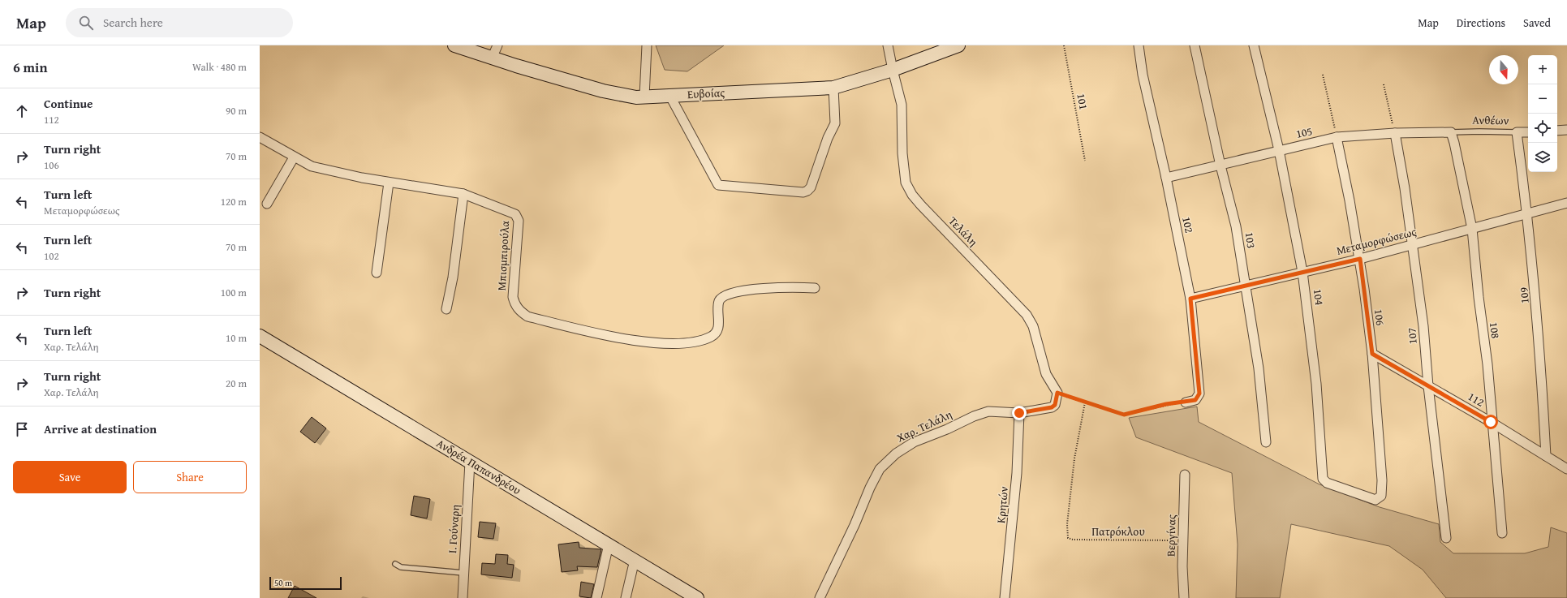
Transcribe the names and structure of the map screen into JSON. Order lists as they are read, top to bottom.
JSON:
{
  "streets": {
    "street": [
      "Ευβοίας",
      "Ανθέων",
      "105",
      "102",
      "Τελάλη",
      "103",
      "Μεταμορφώσεως",
      "Μπισμπιρούλα",
      "109",
      "104",
      "106",
      "108",
      "107",
      "112",
      "Χαρ. Τελάλη",
      "Ανδρέα Παπανδρέου",
      "Κρητών",
      "Ι. Γούναρη",
      "Βεργίνας"
    ],
    "path": ["101", "Πατρόκλου"]
  },
  "crossings": [
    ["Ευβοίας", "Τελάλη"],
    ["Ανθέων", "105"],
    ["Ανθέων", "109"],
    ["Ανθέων", "108"],
    ["105", "102"],
    ["105", "103"],
    ["105", "104"],
    ["105", "106"],
    ["105", "108"],
    ["105", "107"],
    ["102", "Μεταμορφώσεως"],
    ["Τελάλη", "Χαρ. Τελάλη"],
    ["103", "Μεταμορφώσεως"],
    ["Μεταμορφώσεως", "109"],
    ["Μεταμορφώσεως", "104"],
    ["Μεταμορφώσεως", "106"],
    ["Μεταμορφώσεως", "108"],
    ["Μεταμορφώσεως", "107"],
    ["109", "112"],
    ["104", "106"],
    ["106", "112"],
    ["108", "112"],
    ["107", "112"],
    ["Χαρ. Τελάλη", "Κρητών"],
    ["Ανδρέα Παπανδρέου", "Ι. Γούναρη"],
    ["Πατρόκλου", "Βεργίνας"]
  ],
  "scale_bar": "50 m",
  "north": "bottom",
  "page": {
    "header": "Map",
    "search": "Search here",
    "nav": ["Map", "Directions", "Saved"],
    "heading": ["6 min", "Walk · 480 m"],
    "map_buttons": ["+", "−"],
    "list": [
      ["Continue", "112", "90 m"],
      ["Turn right", "106", "70 m"],
      ["Turn left", "Μεταμορφώσεως", "120 m"],
      ["Turn left", "102", "70 m"],
      ["Turn right", "100 m"],
      ["Turn left", "Χαρ. Τελάλη", "10 m"],
      ["Turn right", "Χαρ. Τελάλη", "20 m"],
      "Arrive at destination"
    ],
    "buttons": ["Save", "Share"],
    "scale": "50 m"
  }
}
